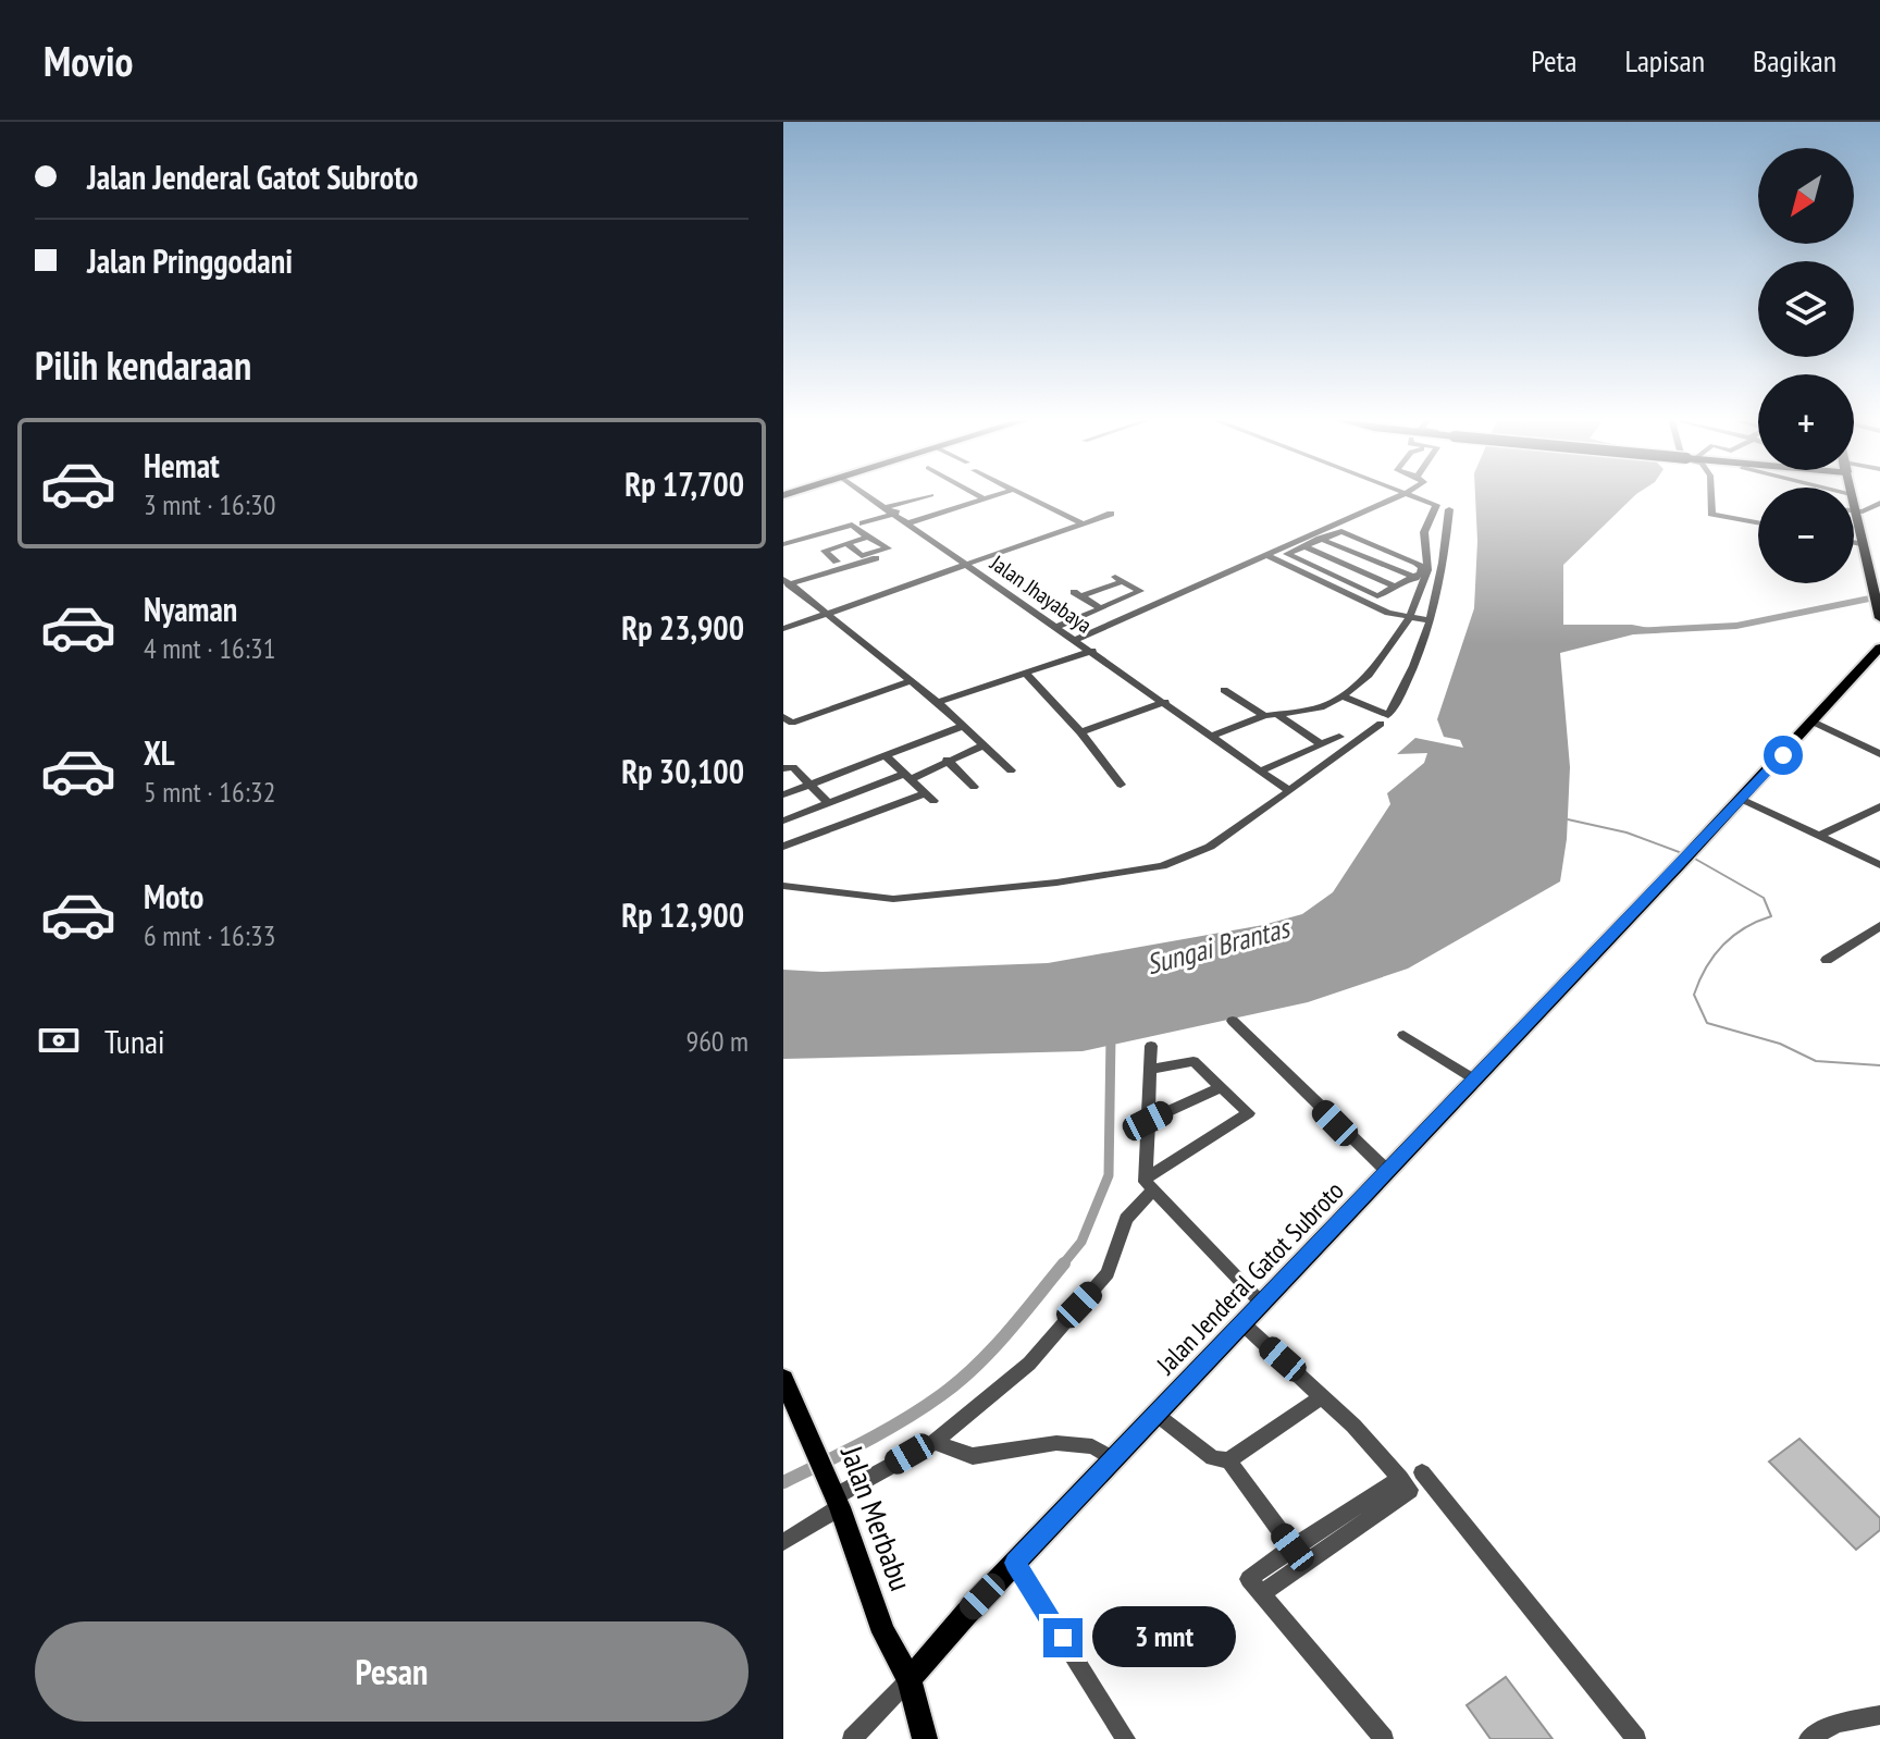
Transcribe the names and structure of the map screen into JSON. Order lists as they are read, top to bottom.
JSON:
{
  "streets": {
    "main road": ["Jalan Jenderal Gatot Subroto", "Jalan Merbabu"],
    "street": ["Jalan Jhayabaya"]
  },
  "crossings": [
    ["Jalan Jenderal Gatot Subroto", "Jalan Merbabu"]
  ],
  "water": ["Sungai Brantas"],
  "north": "bottom left",
  "page": {
    "header": "Movio",
    "nav": ["Peta", "Lapisan", "Bagikan"],
    "banner": ["Jalan Jenderal Gatot Subroto", "Jalan Pringgodani"],
    "map_buttons": ["+", "−"],
    "heading": "Pilih kendaraan",
    "list": [
      {
        "name": "Hemat",
        "note": "3 mnt · 16:30",
        "value": "Rp 17,700"
      },
      {
        "name": "Nyaman",
        "note": "4 mnt · 16:31",
        "value": "Rp 23,900"
      },
      {
        "name": "XL",
        "note": "5 mnt · 16:32",
        "value": "Rp 30,100"
      },
      {
        "name": "Moto",
        "note": "6 mnt · 16:33",
        "value": "Rp 12,900"
      }
    ],
    "pay": ["Tunai", "960 m"],
    "buttons": "Pesan",
    "bubble": "3 mnt"
  }
}
